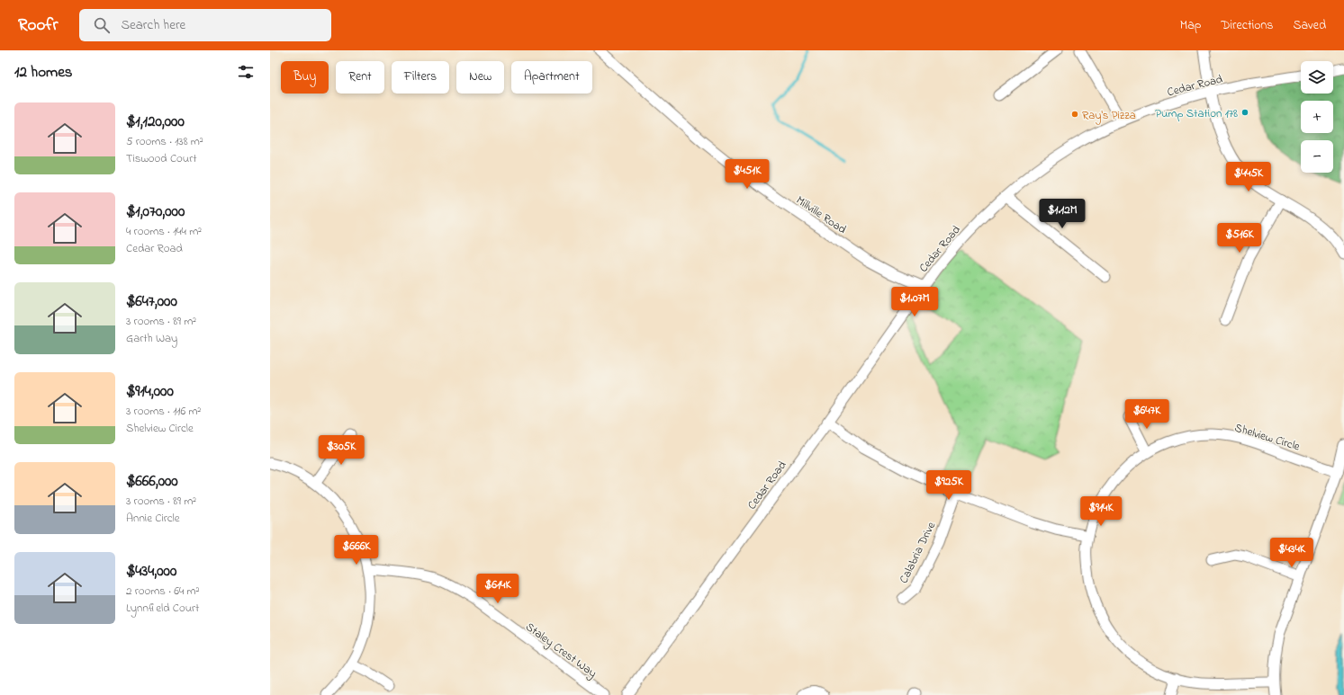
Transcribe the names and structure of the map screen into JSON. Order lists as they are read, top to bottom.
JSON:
{
  "streets": {
    "street": [
      "Cedar Road",
      "Millville Road",
      "Shelview Circle",
      "Calabria Drive",
      "Staley Crest Way"
    ]
  },
  "crossings": [
    ["Cedar Road", "Millville Road"]
  ],
  "places": ["Pump Station 178", "Ray's Pizza"],
  "page": {
    "header": "Roofr",
    "search": "Search here",
    "nav": ["Map", "Directions", "Saved"],
    "heading": "12 homes",
    "map_buttons": ["+", "−"],
    "chip": [
      "Buy",
      "Rent",
      "Filters",
      "New",
      "Apartment"
    ],
    "list": [
      {
        "name": "$1,120,000",
        "note": "5 rooms · 138 m² · Tiswood Court"
      },
      {
        "name": "$1,070,000",
        "note": "4 rooms · 144 m² · Cedar Road"
      },
      {
        "name": "$647,000",
        "note": "3 rooms · 89 m² · Garth Way"
      },
      {
        "name": "$914,000",
        "note": "3 rooms · 116 m² · Shelview Circle"
      },
      {
        "name": "$666,000",
        "note": "3 rooms · 89 m² · Annie Circle"
      },
      {
        "name": "$434,000",
        "note": "2 rooms · 64 m² · Lynnfield Court"
      }
    ],
    "price": [
      "$451K",
      "$445K",
      "$1.12M",
      "$516K",
      "$1.07M",
      "$647K",
      "$305K",
      "$925K",
      "$914K",
      "$666K",
      "$434K",
      "$614K"
    ]
  }
}
